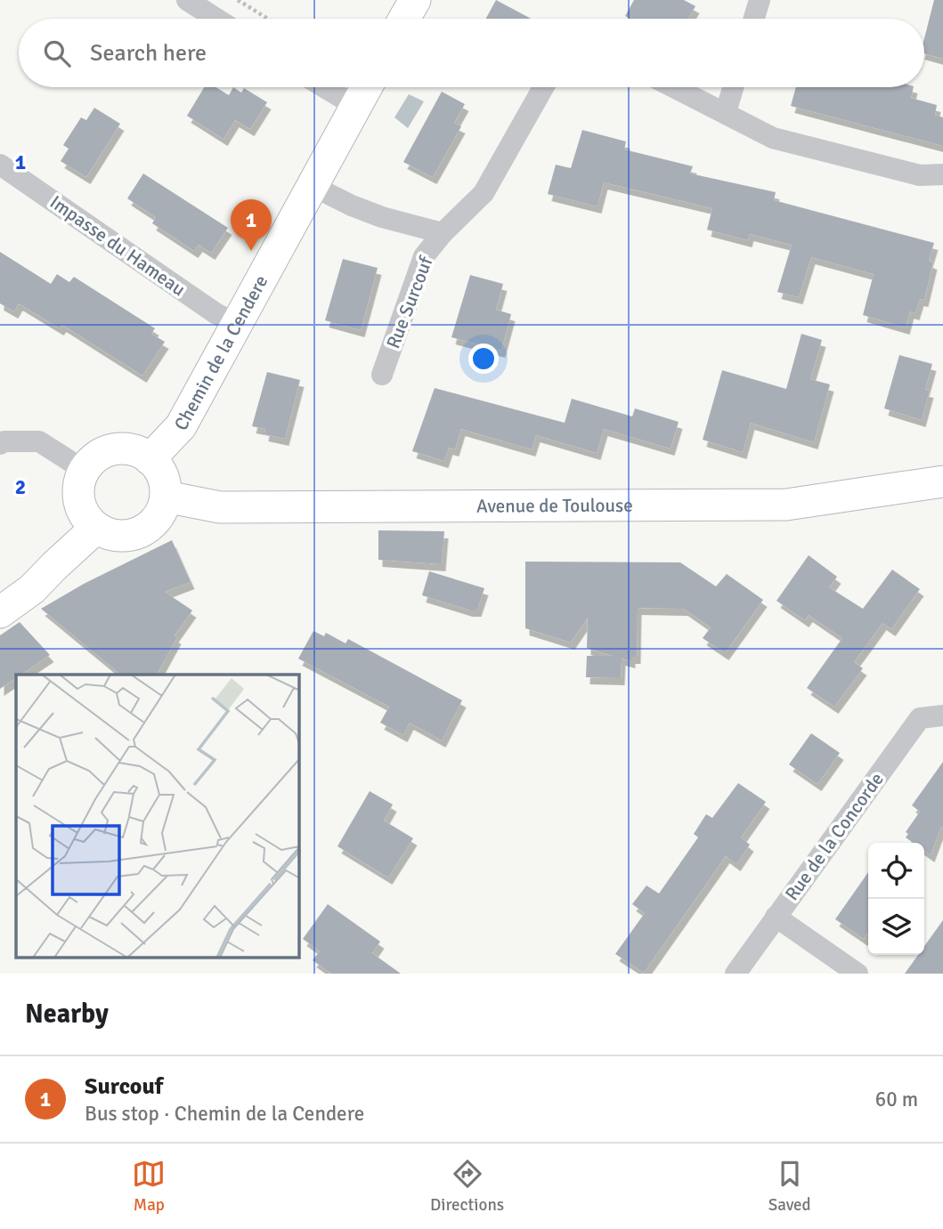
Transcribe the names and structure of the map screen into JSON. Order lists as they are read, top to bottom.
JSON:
{
  "streets": {
    "street": [
      "Impasse du Hameau",
      "Rue Surcouf",
      "Chemin de la Cendere",
      "Avenue de Toulouse",
      "Rue de la Concorde"
    ]
  },
  "crossings": [
    ["Impasse du Hameau", "Chemin de la Cendere"],
    ["Chemin de la Cendere", "Avenue de Toulouse"]
  ],
  "page": {
    "search": "Search here",
    "pins": "1",
    "heading": "Nearby",
    "list": [
      {
        "mark": "1",
        "name": "Surcouf",
        "note": "Bus stop · Chemin de la Cendere",
        "value": "60 m"
      }
    ],
    "nav": ["Map", "Directions", "Saved"]
  },
  "grid": {
    "rows": ["1", "2"]
  }
}
